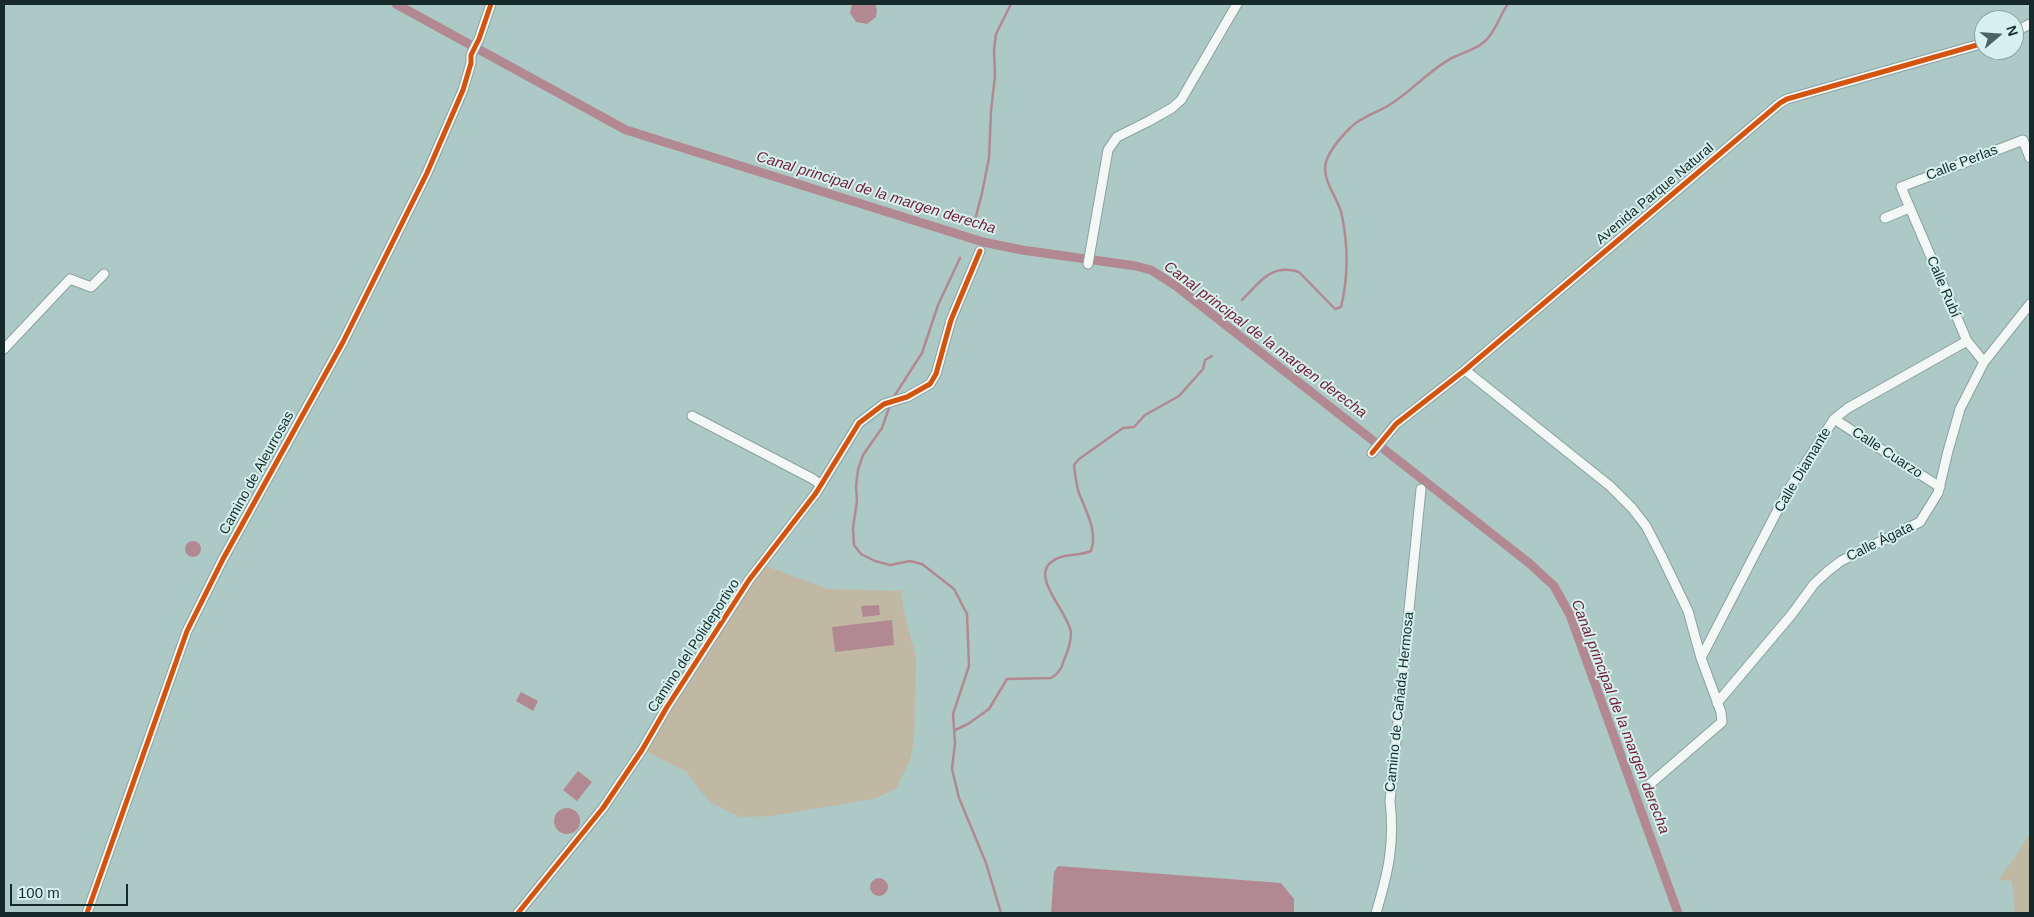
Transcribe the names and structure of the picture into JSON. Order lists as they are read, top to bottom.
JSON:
{
  "streets": {
    "street": [
      "Calle Perlas",
      "Avenida Parque Natural",
      "Calle Rubí",
      "Calle Cuarzo",
      "Calle Diamante",
      "Camino de Aleurrosas",
      "Calle Ágata",
      "Camino del Polideportivo",
      "Camino de Cañada Hermosa"
    ]
  },
  "crossings": [
    ["Calle Perlas", "Calle Rubí"],
    ["Calle Rubí", "Calle Diamante"],
    ["Calle Rubí", "Calle Ágata"],
    ["Calle Cuarzo", "Calle Diamante"],
    ["Calle Cuarzo", "Calle Ágata"]
  ],
  "water": ["Canal principal de la margen derecha"],
  "scale_bar": "100 m",
  "north": "right"
}
